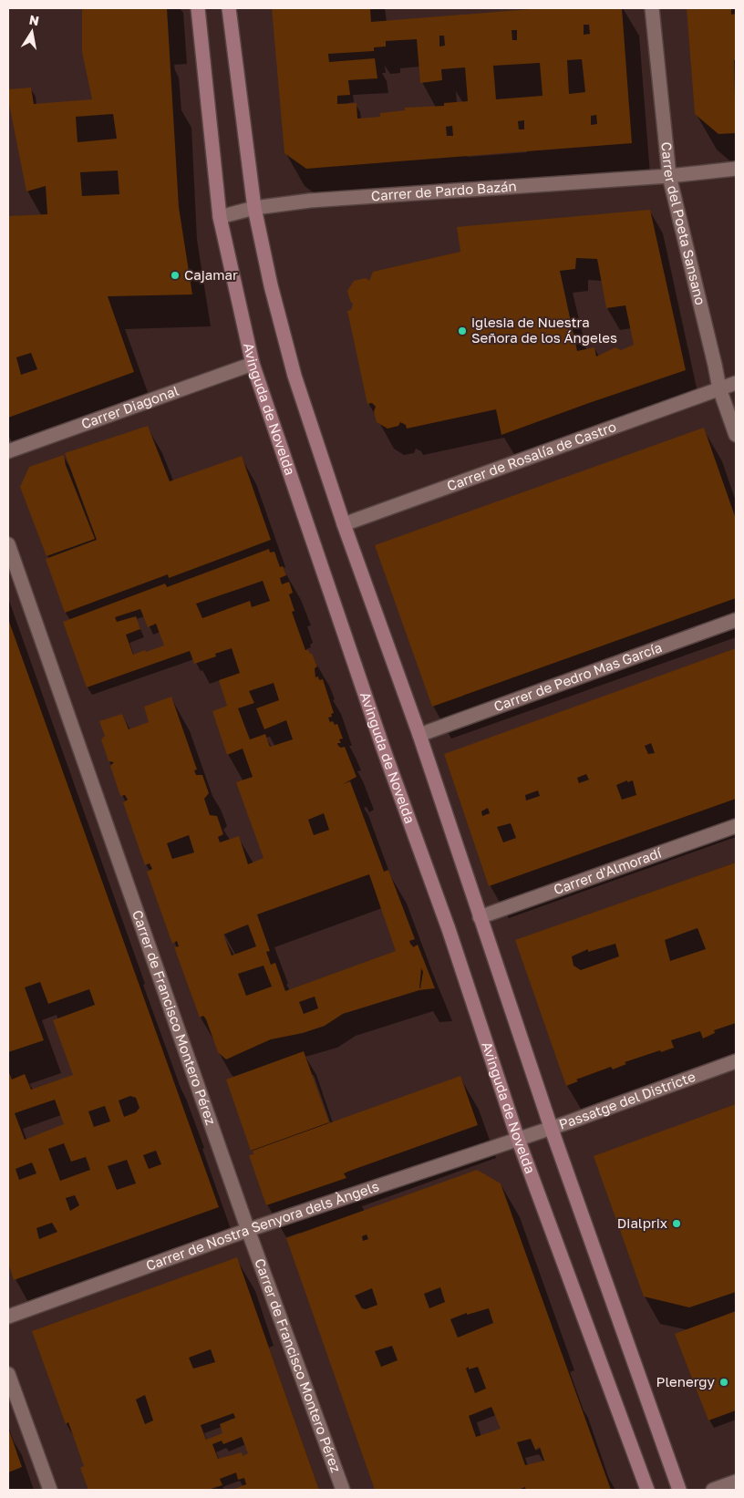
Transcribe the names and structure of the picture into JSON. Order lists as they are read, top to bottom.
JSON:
{
  "streets": {
    "main road": ["Avinguda de Novelda"],
    "street": [
      "Carrer de Pardo Bazán",
      "Carrer del Poeta Sansano",
      "Carrer Diagonal",
      "Carrer de Rosalía de Castro",
      "Carrer de Pedro Mas García",
      "Carrer d'Almoradí",
      "Carrer de Francisco Montero Pérez",
      "Passatge del Districte",
      "Carrer de Nostra Senyora dels Àngels"
    ]
  },
  "crossings": [
    ["Carrer de Pardo Bazán", "Carrer del Poeta Sansano"],
    ["Carrer de Pardo Bazán", "Avinguda de Novelda"],
    ["Carrer del Poeta Sansano", "Carrer de Rosalía de Castro"],
    ["Carrer Diagonal", "Avinguda de Novelda"],
    ["Avinguda de Novelda", "Passatge del Districte"],
    ["Avinguda de Novelda", "Carrer de Nostra Senyora dels Àngels"],
    ["Carrer de Francisco Montero Pérez", "Carrer de Nostra Senyora dels Àngels"],
    ["Passatge del Districte", "Carrer de Nostra Senyora dels Àngels"]
  ],
  "places": [
    "Cajamar",
    "iglesia de Nuestra Señora de los Ángeles",
    "Dialprix",
    "Plenergy"
  ],
  "north": "top"
}
